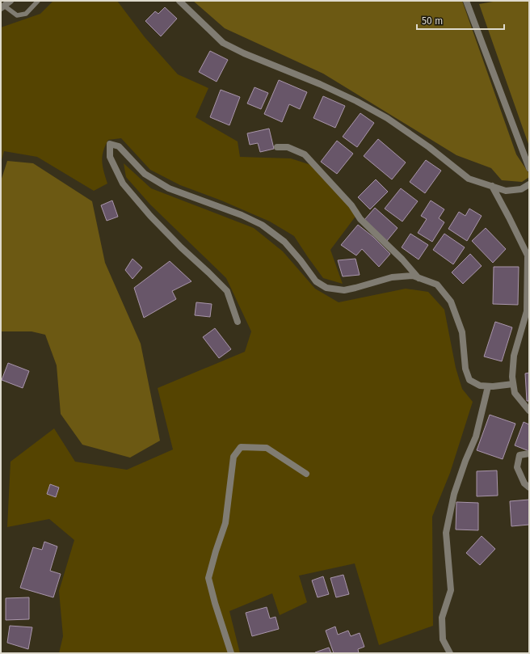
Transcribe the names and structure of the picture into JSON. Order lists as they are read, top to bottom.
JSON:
{
  "scale_bar": "50 m"
}
